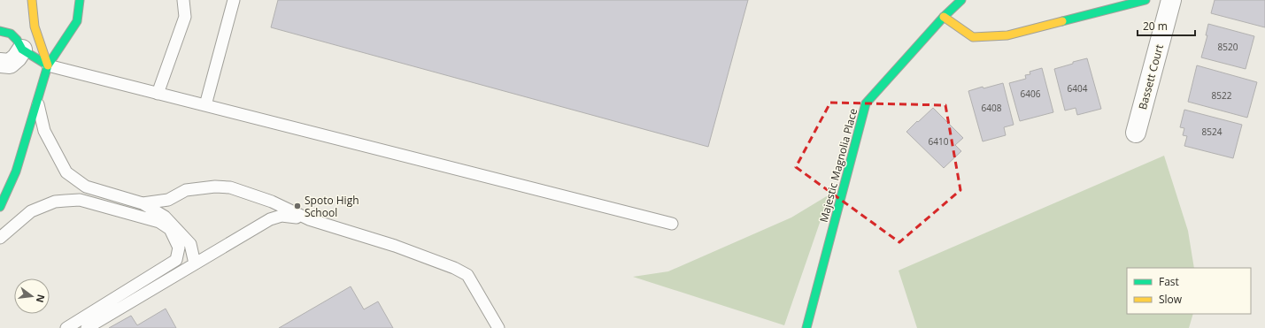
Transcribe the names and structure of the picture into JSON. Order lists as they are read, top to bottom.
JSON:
{
  "streets": {
    "street": ["Bassett Court", "Majestic Magnolia Place"]
  },
  "places": ["Spoto High School"],
  "house_numbers": [
    "8520",
    "6404",
    "6406",
    "8522",
    "6408",
    "8524",
    "6410"
  ],
  "legend": ["Fast", "Slow"],
  "scale_bar": "20 m",
  "north": "right"
}
